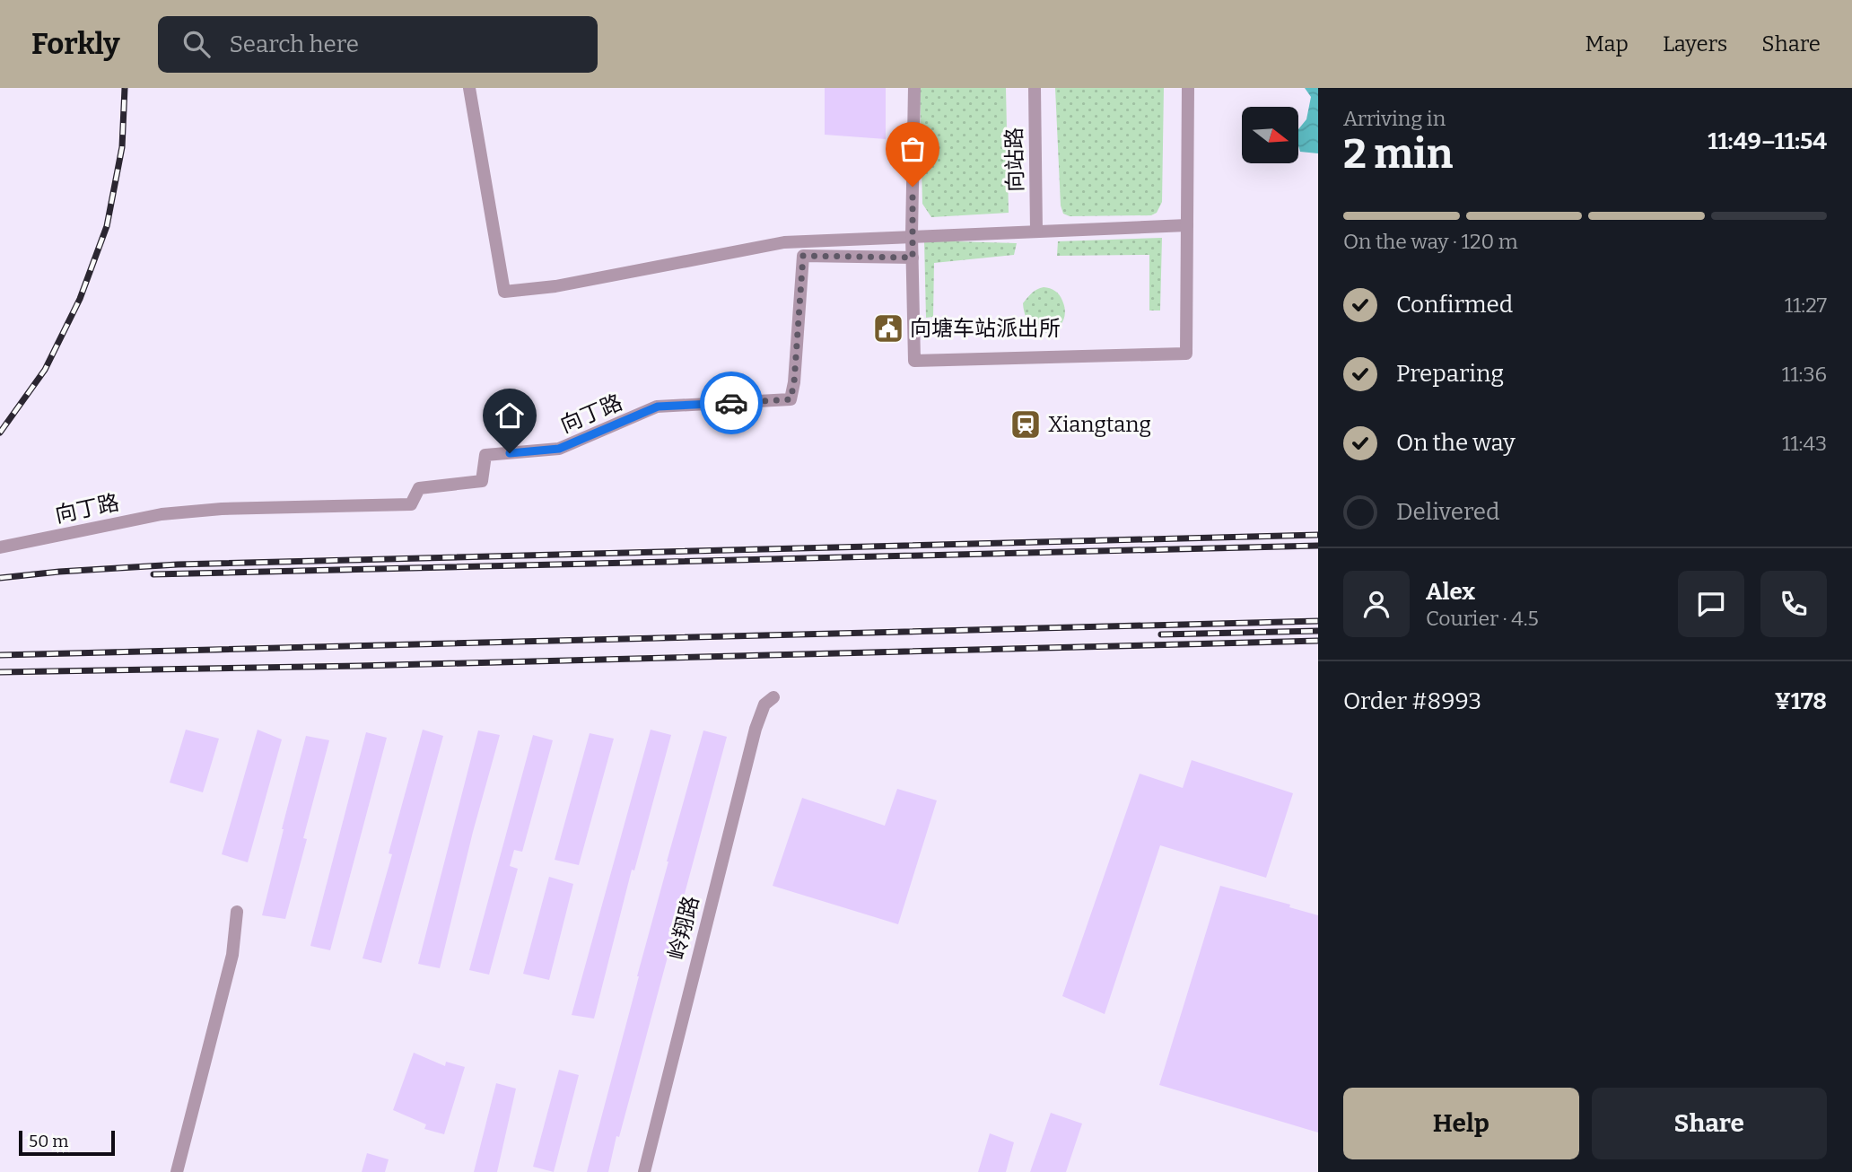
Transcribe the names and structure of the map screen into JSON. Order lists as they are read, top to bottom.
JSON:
{
  "streets": {
    "street": ["向站路", "向丁路", "岭翔路"]
  },
  "places": {
    "public building": ["向塘车站派出所"],
    "station": ["Xiangtang"]
  },
  "scale_bar": "50 m",
  "north": "right",
  "page": {
    "header": "Forkly",
    "search": "Search here",
    "nav": ["Map", "Layers", "Share"],
    "heading": ["2 min", "Arriving in", "11:49–11:54"],
    "panel": [
      "Alex",
      "Courier · 4.5",
      "Order #8993",
      "¥178"
    ],
    "bar": "On the way · 120 m",
    "list": [
      ["Confirmed", "11:27"],
      ["Preparing", "11:36"],
      ["On the way", "11:43"],
      "Delivered"
    ],
    "buttons": ["Help", "Share"],
    "scale": "50 m"
  }
}
